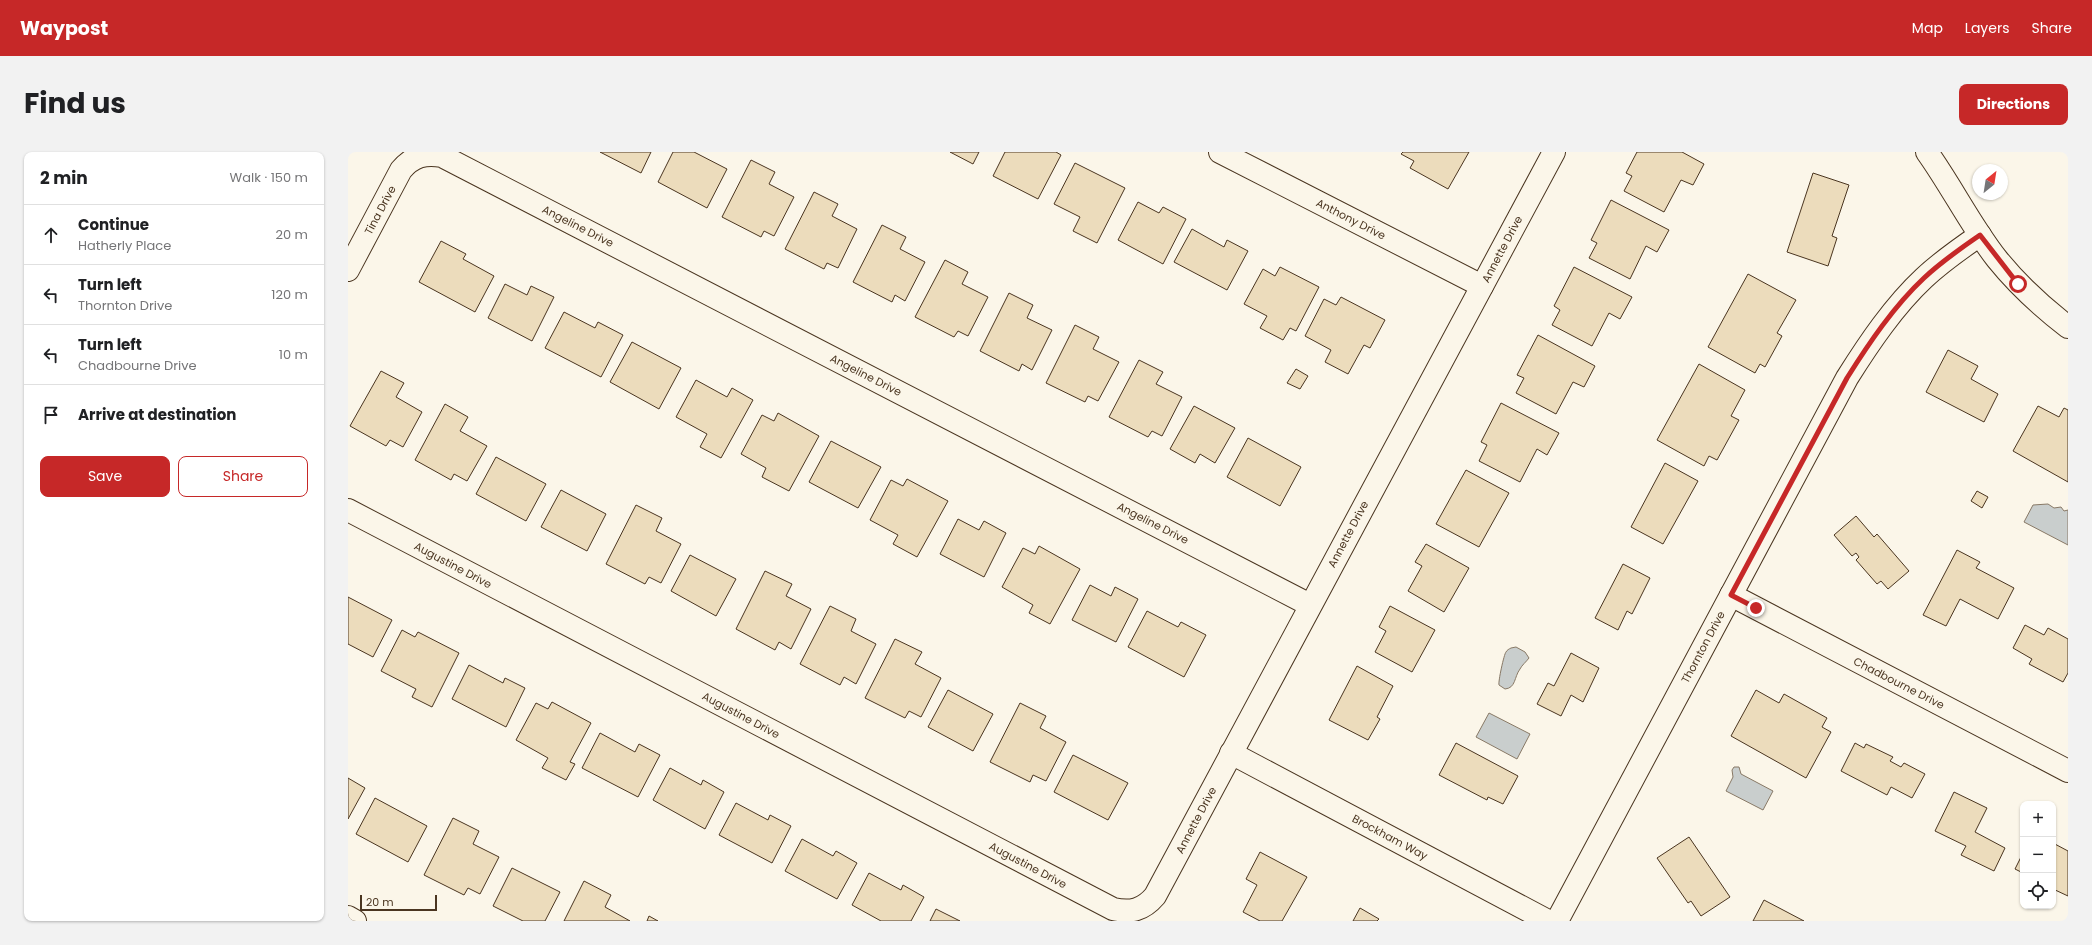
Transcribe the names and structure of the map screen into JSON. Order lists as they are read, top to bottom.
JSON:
{
  "streets": {
    "street": [
      "Tina Drive",
      "Anthony Drive",
      "Angeline Drive",
      "Annette Drive",
      "Augustine Drive",
      "Thornton Drive",
      "Chadbourne Drive",
      "Brockham Way"
    ]
  },
  "crossings": [
    ["Tina Drive", "Angeline Drive"],
    ["Anthony Drive", "Annette Drive"],
    ["Angeline Drive", "Annette Drive"],
    ["Annette Drive", "Augustine Drive"],
    ["Annette Drive", "Brockham Way"],
    ["Thornton Drive", "Chadbourne Drive"]
  ],
  "scale_bar": "20 m",
  "north": "top right",
  "page": {
    "header": "Waypost",
    "nav": ["Map", "Layers", "Share"],
    "title": "Find us",
    "buttons": [
      "Directions",
      ["Save", "Share"]
    ],
    "heading": ["2 min", "Walk · 150 m"],
    "list": [
      ["Continue", "Hatherly Place", "20 m"],
      ["Turn left", "Thornton Drive", "120 m"],
      ["Turn left", "Chadbourne Drive", "10 m"],
      "Arrive at destination"
    ],
    "map_buttons": ["+", "−"],
    "scale": "20 m"
  }
}
